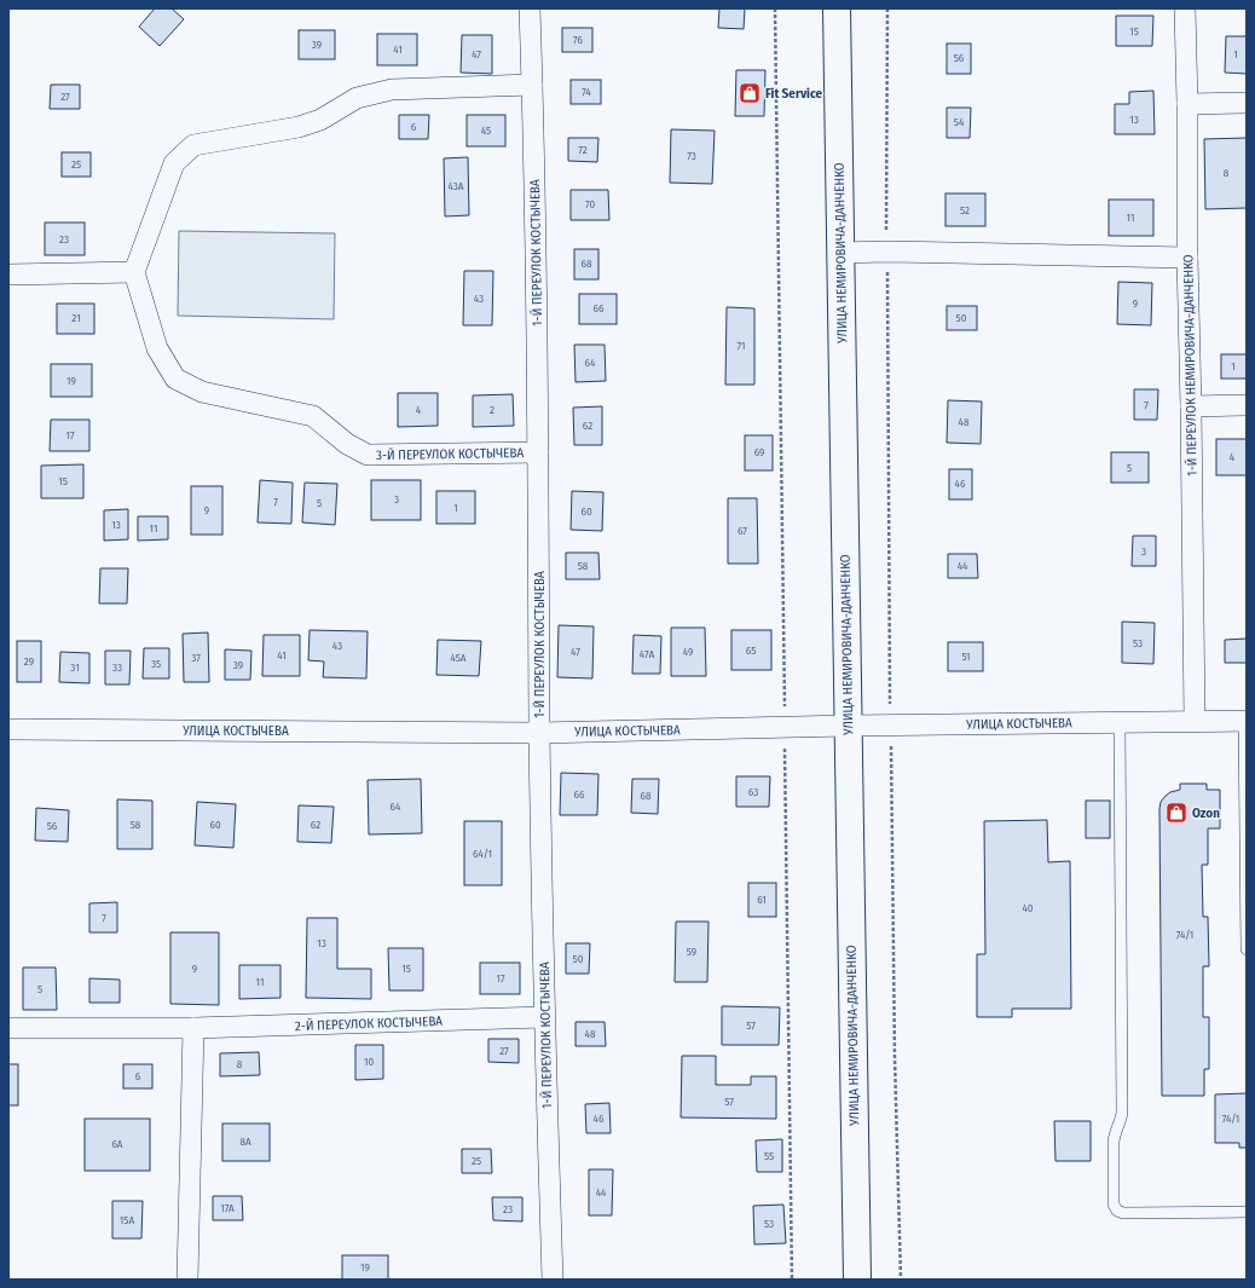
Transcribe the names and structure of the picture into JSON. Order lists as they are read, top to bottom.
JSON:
{
  "streets": {
    "main road": ["УЛИЦА НЕМИРОВИЧА-ДАНЧЕНКО"],
    "street": [
      "1-Й ПЕРЕУЛОК КОСТЫЧЕВА",
      "1-Й ПЕРЕУЛОК НЕМИРОВИЧА-ДАНЧЕНКО",
      "3-Й ПЕРЕУЛОК КОСТЫЧЕВА",
      "УЛИЦА КОСТЫЧЕВА",
      "2-Й ПЕРЕУЛОК КОСТЫЧЕВА"
    ]
  },
  "crossings": [
    ["1-Й ПЕРЕУЛОК КОСТЫЧЕВА", "3-Й ПЕРЕУЛОК КОСТЫЧЕВА"],
    ["1-Й ПЕРЕУЛОК КОСТЫЧЕВА", "УЛИЦА КОСТЫЧЕВА"],
    ["1-Й ПЕРЕУЛОК КОСТЫЧЕВА", "2-Й ПЕРЕУЛОК КОСТЫЧЕВА"],
    ["УЛИЦА НЕМИРОВИЧА-ДАНЧЕНКО", "УЛИЦА КОСТЫЧЕВА"],
    ["1-Й ПЕРЕУЛОК НЕМИРОВИЧА-ДАНЧЕНКО", "УЛИЦА КОСТЫЧЕВА"]
  ],
  "places": {
    "shop": ["Fit Service", "Ozon"]
  },
  "house_numbers": [
    "15",
    "76",
    "39",
    "41",
    "47",
    "1",
    "56",
    "74",
    "27",
    "13",
    "54",
    "6",
    "45",
    "72",
    "73",
    "25",
    "8",
    "43А",
    "70",
    "52",
    "11",
    "23",
    "68",
    "43",
    "9",
    "66",
    "21",
    "50",
    "71",
    "64",
    "1",
    "19",
    "7",
    "4",
    "2",
    "48",
    "62",
    "17",
    "69",
    "4",
    "5",
    "15",
    "46",
    "3",
    "7",
    "5",
    "1",
    "9",
    "60",
    "13",
    "11",
    "67",
    "3",
    "58",
    "44",
    "53",
    "43",
    "65",
    "47",
    "49",
    "47А",
    "41",
    "51",
    "37",
    "45А",
    "29",
    "35",
    "39",
    "31",
    "33",
    "63",
    "66",
    "68",
    "64",
    "58",
    "60",
    "62",
    "56",
    "64/1",
    "61",
    "40",
    "7",
    "74/1",
    "13",
    "59",
    "50",
    "9",
    "15",
    "17",
    "11",
    "5",
    "57",
    "48",
    "27",
    "10",
    "8",
    "6",
    "57",
    "46",
    "74/1",
    "8А",
    "6А",
    "55",
    "25",
    "44",
    "17А",
    "23",
    "15А",
    "53",
    "19"
  ]
}
